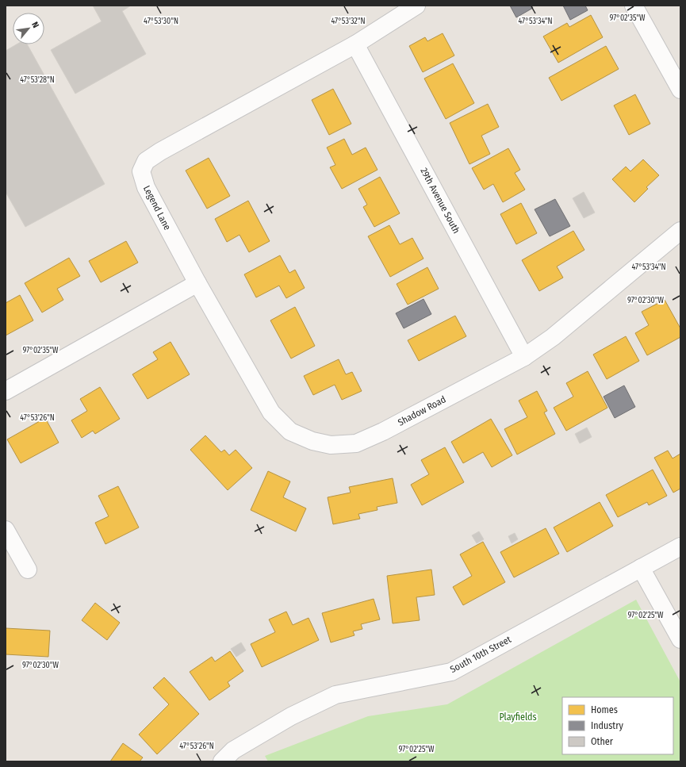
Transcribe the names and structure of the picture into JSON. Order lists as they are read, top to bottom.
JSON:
{
  "streets": {
    "street": [
      "29th Avenue South",
      "Legend Lane",
      "Shadow Road",
      "South 10th Street"
    ]
  },
  "crossings": [
    ["29th Avenue South", "Legend Lane"],
    ["29th Avenue South", "Shadow Road"],
    ["Legend Lane", "Shadow Road"]
  ],
  "parks": ["Playfields"],
  "legend": ["Homes", "Industry", "Other"],
  "north": "top right",
  "coordinates": [
    "97°02'35\"W",
    "47°53'30\"N",
    "47°53'32\"N",
    "47°53'34\"N",
    "47°53'28\"N",
    "97°02'30\"W",
    "47°53'26\"N",
    "97°02'25\"W"
  ]
}
